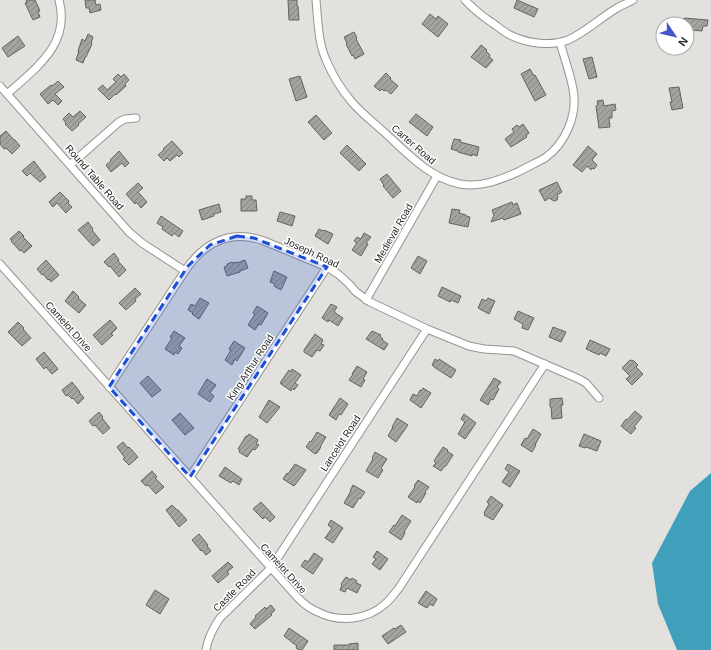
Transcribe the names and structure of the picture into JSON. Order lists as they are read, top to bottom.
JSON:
{
  "streets": {
    "street": [
      "Carter Road",
      "Round Table Road",
      "Medieval Road",
      "Joseph Road",
      "Camelot Drive",
      "King Arthur Road",
      "Lancelot Road",
      "Castle Road"
    ]
  },
  "crossings": [
    ["Carter Road", "Medieval Road"],
    ["Round Table Road", "Joseph Road"],
    ["Medieval Road", "Joseph Road"],
    ["Joseph Road", "Camelot Drive"],
    ["Joseph Road", "King Arthur Road"],
    ["Joseph Road", "Lancelot Road"],
    ["Camelot Drive", "King Arthur Road"],
    ["Camelot Drive", "Lancelot Road"],
    ["Camelot Drive", "Castle Road"],
    ["Lancelot Road", "Castle Road"]
  ],
  "north": "bottom right"
}
